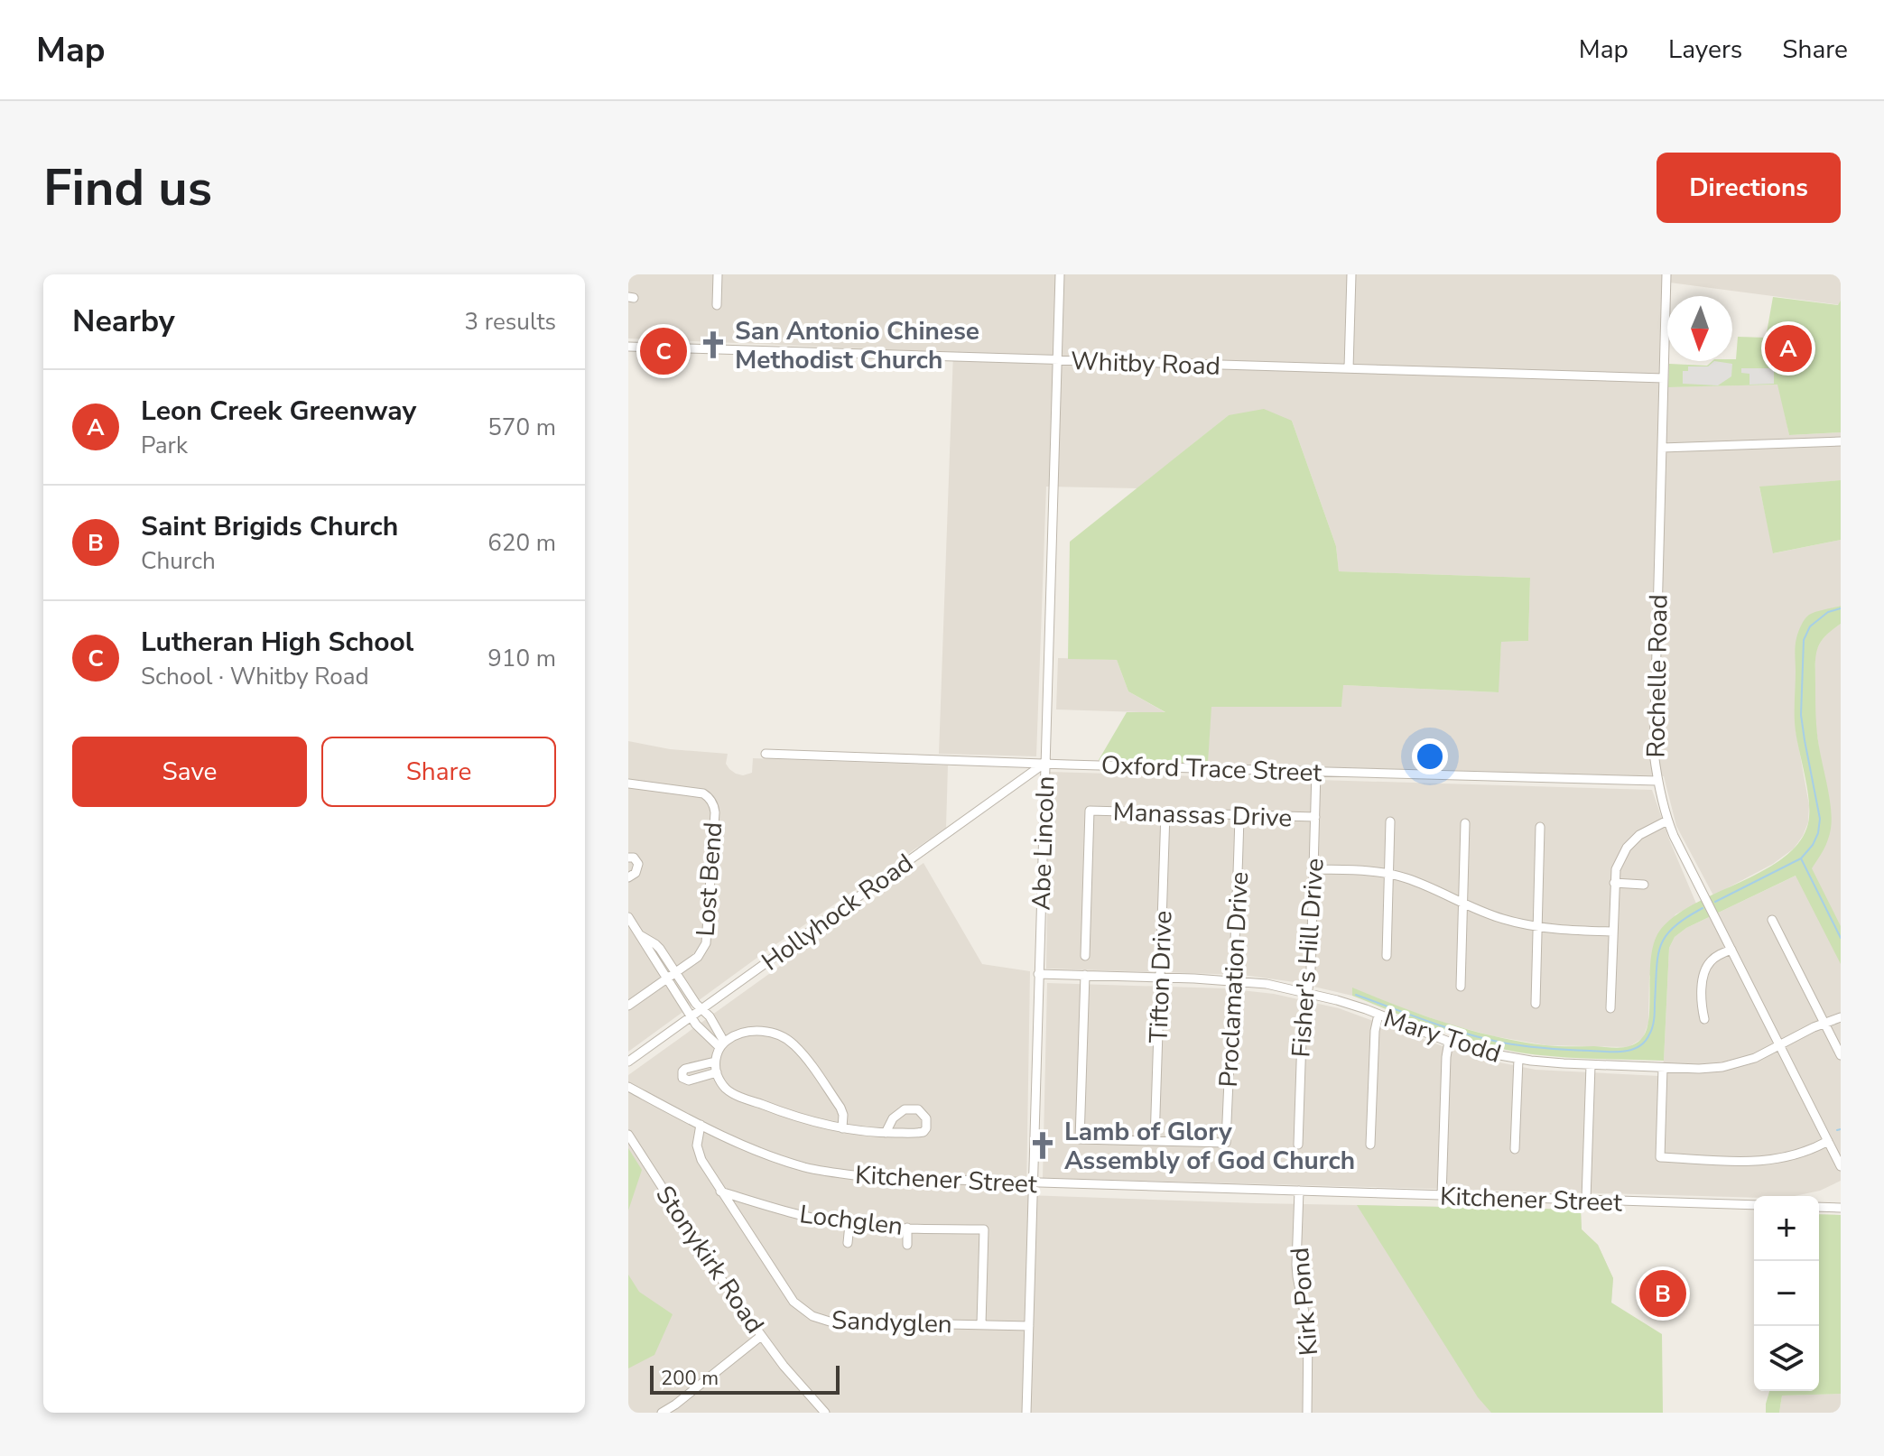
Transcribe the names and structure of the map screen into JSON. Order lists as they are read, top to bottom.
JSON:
{
  "streets": {
    "street": [
      "Whitby Road",
      "Rochelle Road",
      "Oxford Trace Street",
      "Manassas Drive",
      "Abe Lincoln",
      "Lost Bend",
      "Hollyhock Road",
      "Fisher's Hill Drive",
      "Tifton Drive",
      "Proclamation Drive",
      "Mary Todd",
      "Kitchener Street",
      "Lochglen",
      "Stonykirk Road",
      "Kirk Pond",
      "Sandyglen"
    ]
  },
  "crossings": [
    ["Whitby Road", "Rochelle Road"],
    ["Whitby Road", "Abe Lincoln"],
    ["Rochelle Road", "Oxford Trace Street"],
    ["Rochelle Road", "Mary Todd"],
    ["Oxford Trace Street", "Abe Lincoln"],
    ["Oxford Trace Street", "Hollyhock Road"],
    ["Oxford Trace Street", "Fisher's Hill Drive"],
    ["Manassas Drive", "Fisher's Hill Drive"],
    ["Manassas Drive", "Tifton Drive"],
    ["Manassas Drive", "Proclamation Drive"],
    ["Abe Lincoln", "Hollyhock Road"],
    ["Abe Lincoln", "Mary Todd"],
    ["Abe Lincoln", "Kitchener Street"],
    ["Abe Lincoln", "Sandyglen"],
    ["Fisher's Hill Drive", "Mary Todd"],
    ["Tifton Drive", "Proclamation Drive"],
    ["Tifton Drive", "Mary Todd"],
    ["Proclamation Drive", "Mary Todd"],
    ["Kitchener Street", "Kirk Pond"],
    ["Kitchener Street", "Sandyglen"],
    ["Lochglen", "Sandyglen"]
  ],
  "places": {
    "church": ["San Antonio Chinese Methodist Church", "Lamb of Glory Assembly of God Church"]
  },
  "scale_bar": "200 m",
  "north": "bottom",
  "page": {
    "header": "Map",
    "nav": ["Map", "Layers", "Share"],
    "buttons": [
      "Directions",
      ["Save", "Share"]
    ],
    "title": "Find us",
    "heading": ["Nearby", "3 results"],
    "pins": ["A", "C", "B"],
    "list": [
      {
        "mark": "A",
        "name": "Leon Creek Greenway",
        "note": "Park",
        "value": "570 m"
      },
      {
        "mark": "B",
        "name": "Saint Brigids Church",
        "note": "Church",
        "value": "620 m"
      },
      {
        "mark": "C",
        "name": "Lutheran High School",
        "note": "School · Whitby Road",
        "value": "910 m"
      }
    ],
    "map_buttons": ["+", "−"],
    "scale": "200 m"
  }
}
